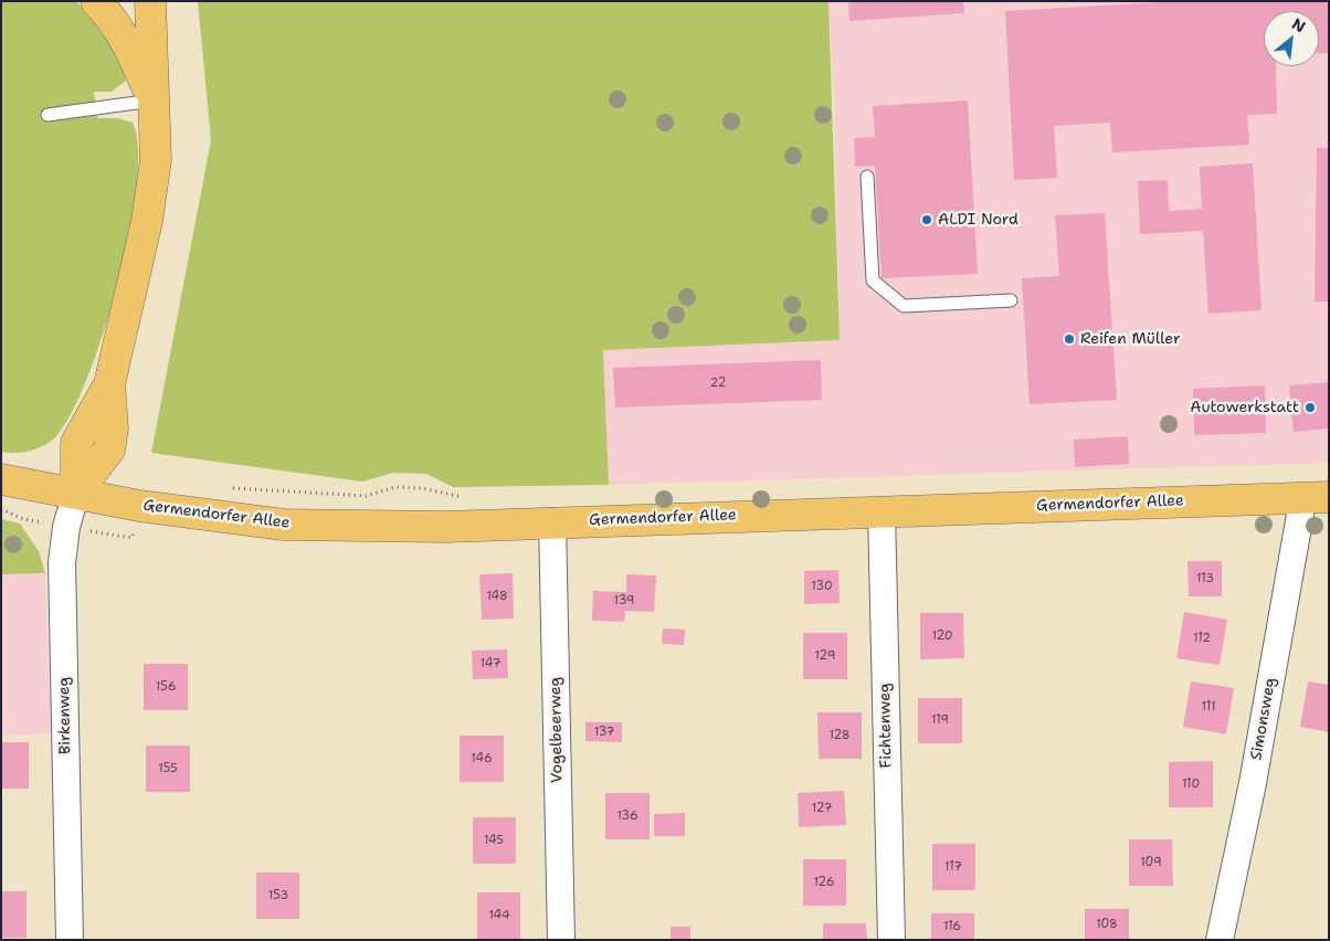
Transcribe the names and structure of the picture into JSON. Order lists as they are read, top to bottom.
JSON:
{
  "streets": {
    "main road": ["Germendorfer Allee"],
    "street": [
      "Birkenweg",
      "Simonsweg",
      "Fichtenweg",
      "Vogelbeerweg"
    ]
  },
  "crossings": [
    ["Germendorfer Allee", "Birkenweg"],
    ["Germendorfer Allee", "Simonsweg"],
    ["Germendorfer Allee", "Fichtenweg"],
    ["Germendorfer Allee", "Vogelbeerweg"]
  ],
  "places": ["ALDI Nord", "Reifen Müller", "Autowerkstatt"],
  "house_numbers": [
    "22",
    "113",
    "130",
    "148",
    "139",
    "120",
    "112",
    "129",
    "147",
    "156",
    "111",
    "119",
    "137",
    "128",
    "146",
    "155",
    "110",
    "127",
    "136",
    "145",
    "109",
    "117",
    "126",
    "153",
    "144",
    "108",
    "116"
  ],
  "north": "top right"
}
